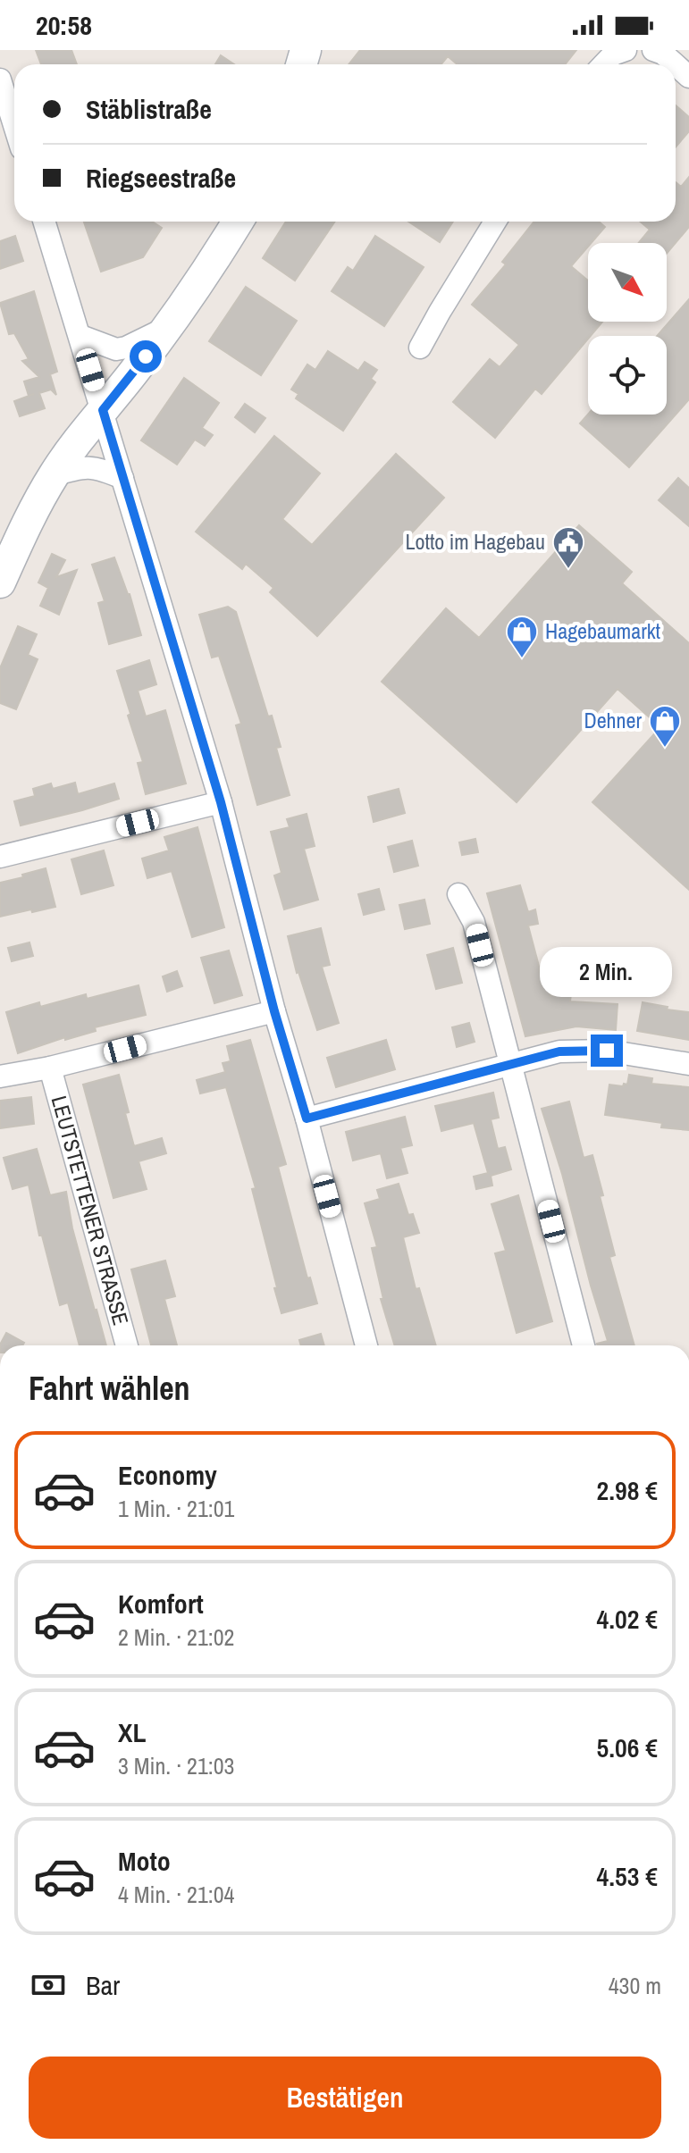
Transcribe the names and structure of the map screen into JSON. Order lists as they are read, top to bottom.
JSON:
{
  "streets": {
    "street": ["LEUTSTETTENER STRASSE"]
  },
  "places": {
    "public building": ["Lotto im Hagebau"],
    "shop": ["Hagebaumarkt", "Dehner"]
  },
  "north": "bottom right",
  "page": {
    "status": "20:58",
    "banner": ["Stäblistraße", "Riegseestraße"],
    "bubble": "2 Min.",
    "heading": "Fahrt wählen",
    "list": [
      {
        "name": "Economy",
        "note": "1 Min. · 21:01",
        "value": "2.98 €"
      },
      {
        "name": "Komfort",
        "note": "2 Min. · 21:02",
        "value": "4.02 €"
      },
      {
        "name": "XL",
        "note": "3 Min. · 21:03",
        "value": "5.06 €"
      },
      {
        "name": "Moto",
        "note": "4 Min. · 21:04",
        "value": "4.53 €"
      }
    ],
    "pay": ["Bar", "430 m"],
    "buttons": "Bestätigen"
  }
}
